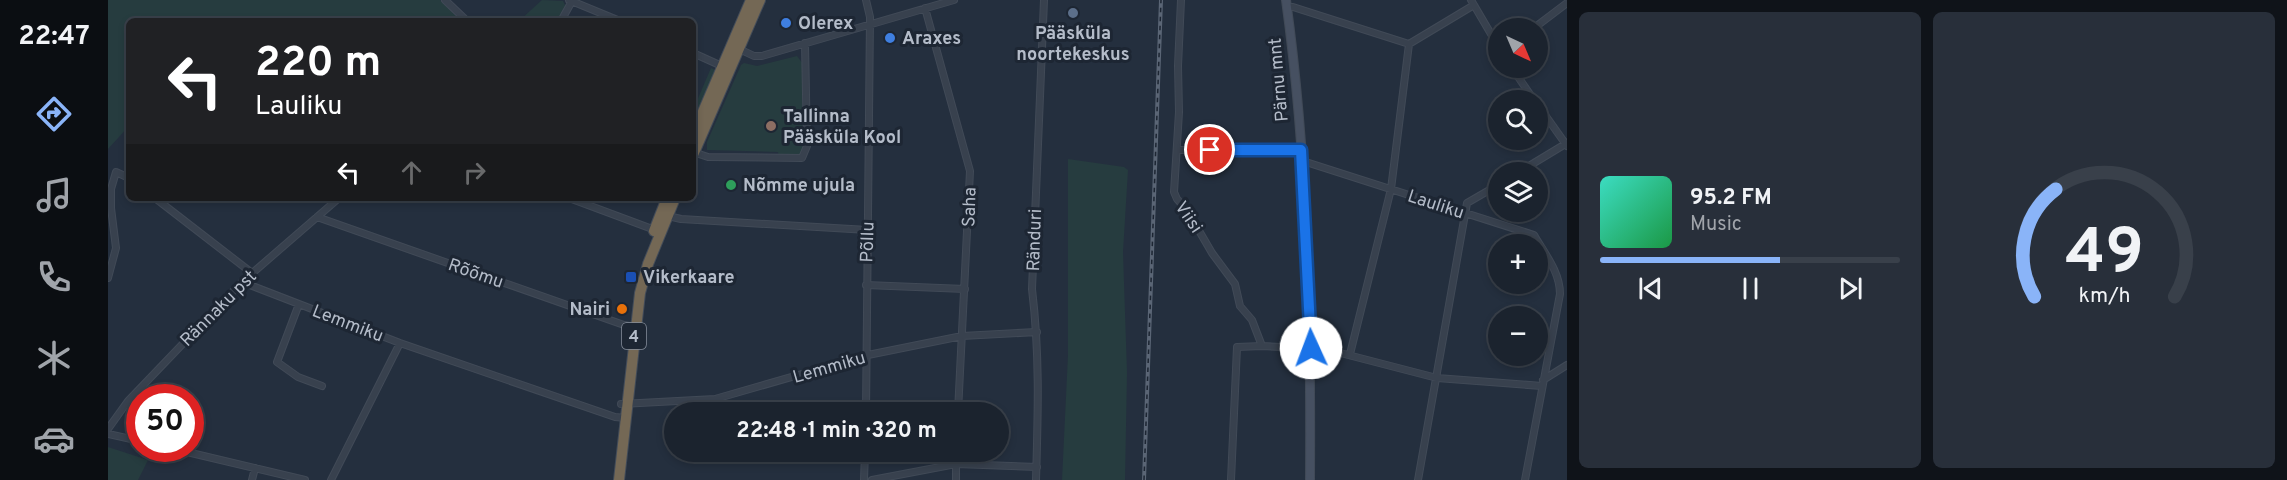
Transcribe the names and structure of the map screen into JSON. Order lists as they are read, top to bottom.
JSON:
{
  "streets": {
    "highway": ["4"],
    "main road": ["Pärnu mnt"],
    "street": [
      "Lauliku",
      "Saha",
      "Viisi",
      "Ränduri",
      "Põllu",
      "Rõõmu",
      "Rännaku pst",
      "Lemmiku"
    ]
  },
  "crossings": [
    ["Pärnu mnt", "Lauliku"],
    ["Saha", "Lemmiku"],
    ["Ränduri", "Lemmiku"],
    ["Põllu", "Lemmiku"],
    ["Rõõmu", "Rännaku pst"],
    ["Rõõmu", "4"],
    ["Rännaku pst", "Lemmiku"],
    ["Lemmiku", "4"]
  ],
  "places": {
    "other": [
      "Pääsküla noortekeskus",
      "Olerex",
      "Araxes",
      "Tallinna Pääsküla Kool",
      "Nõmme ujula",
      "Nairi"
    ],
    "transit": ["Vikerkaare"]
  },
  "north": "bottom right",
  "page": {
    "tabs": "22:47",
    "map_buttons": ["+", "−"],
    "turn": ["220 m", "Lauliku"],
    "song": ["95.2 FM", "Music"],
    "limit": "50",
    "trip": "22:48 · 1 min · 320 m",
    "gauge": ["49", "km/h"]
  }
}
